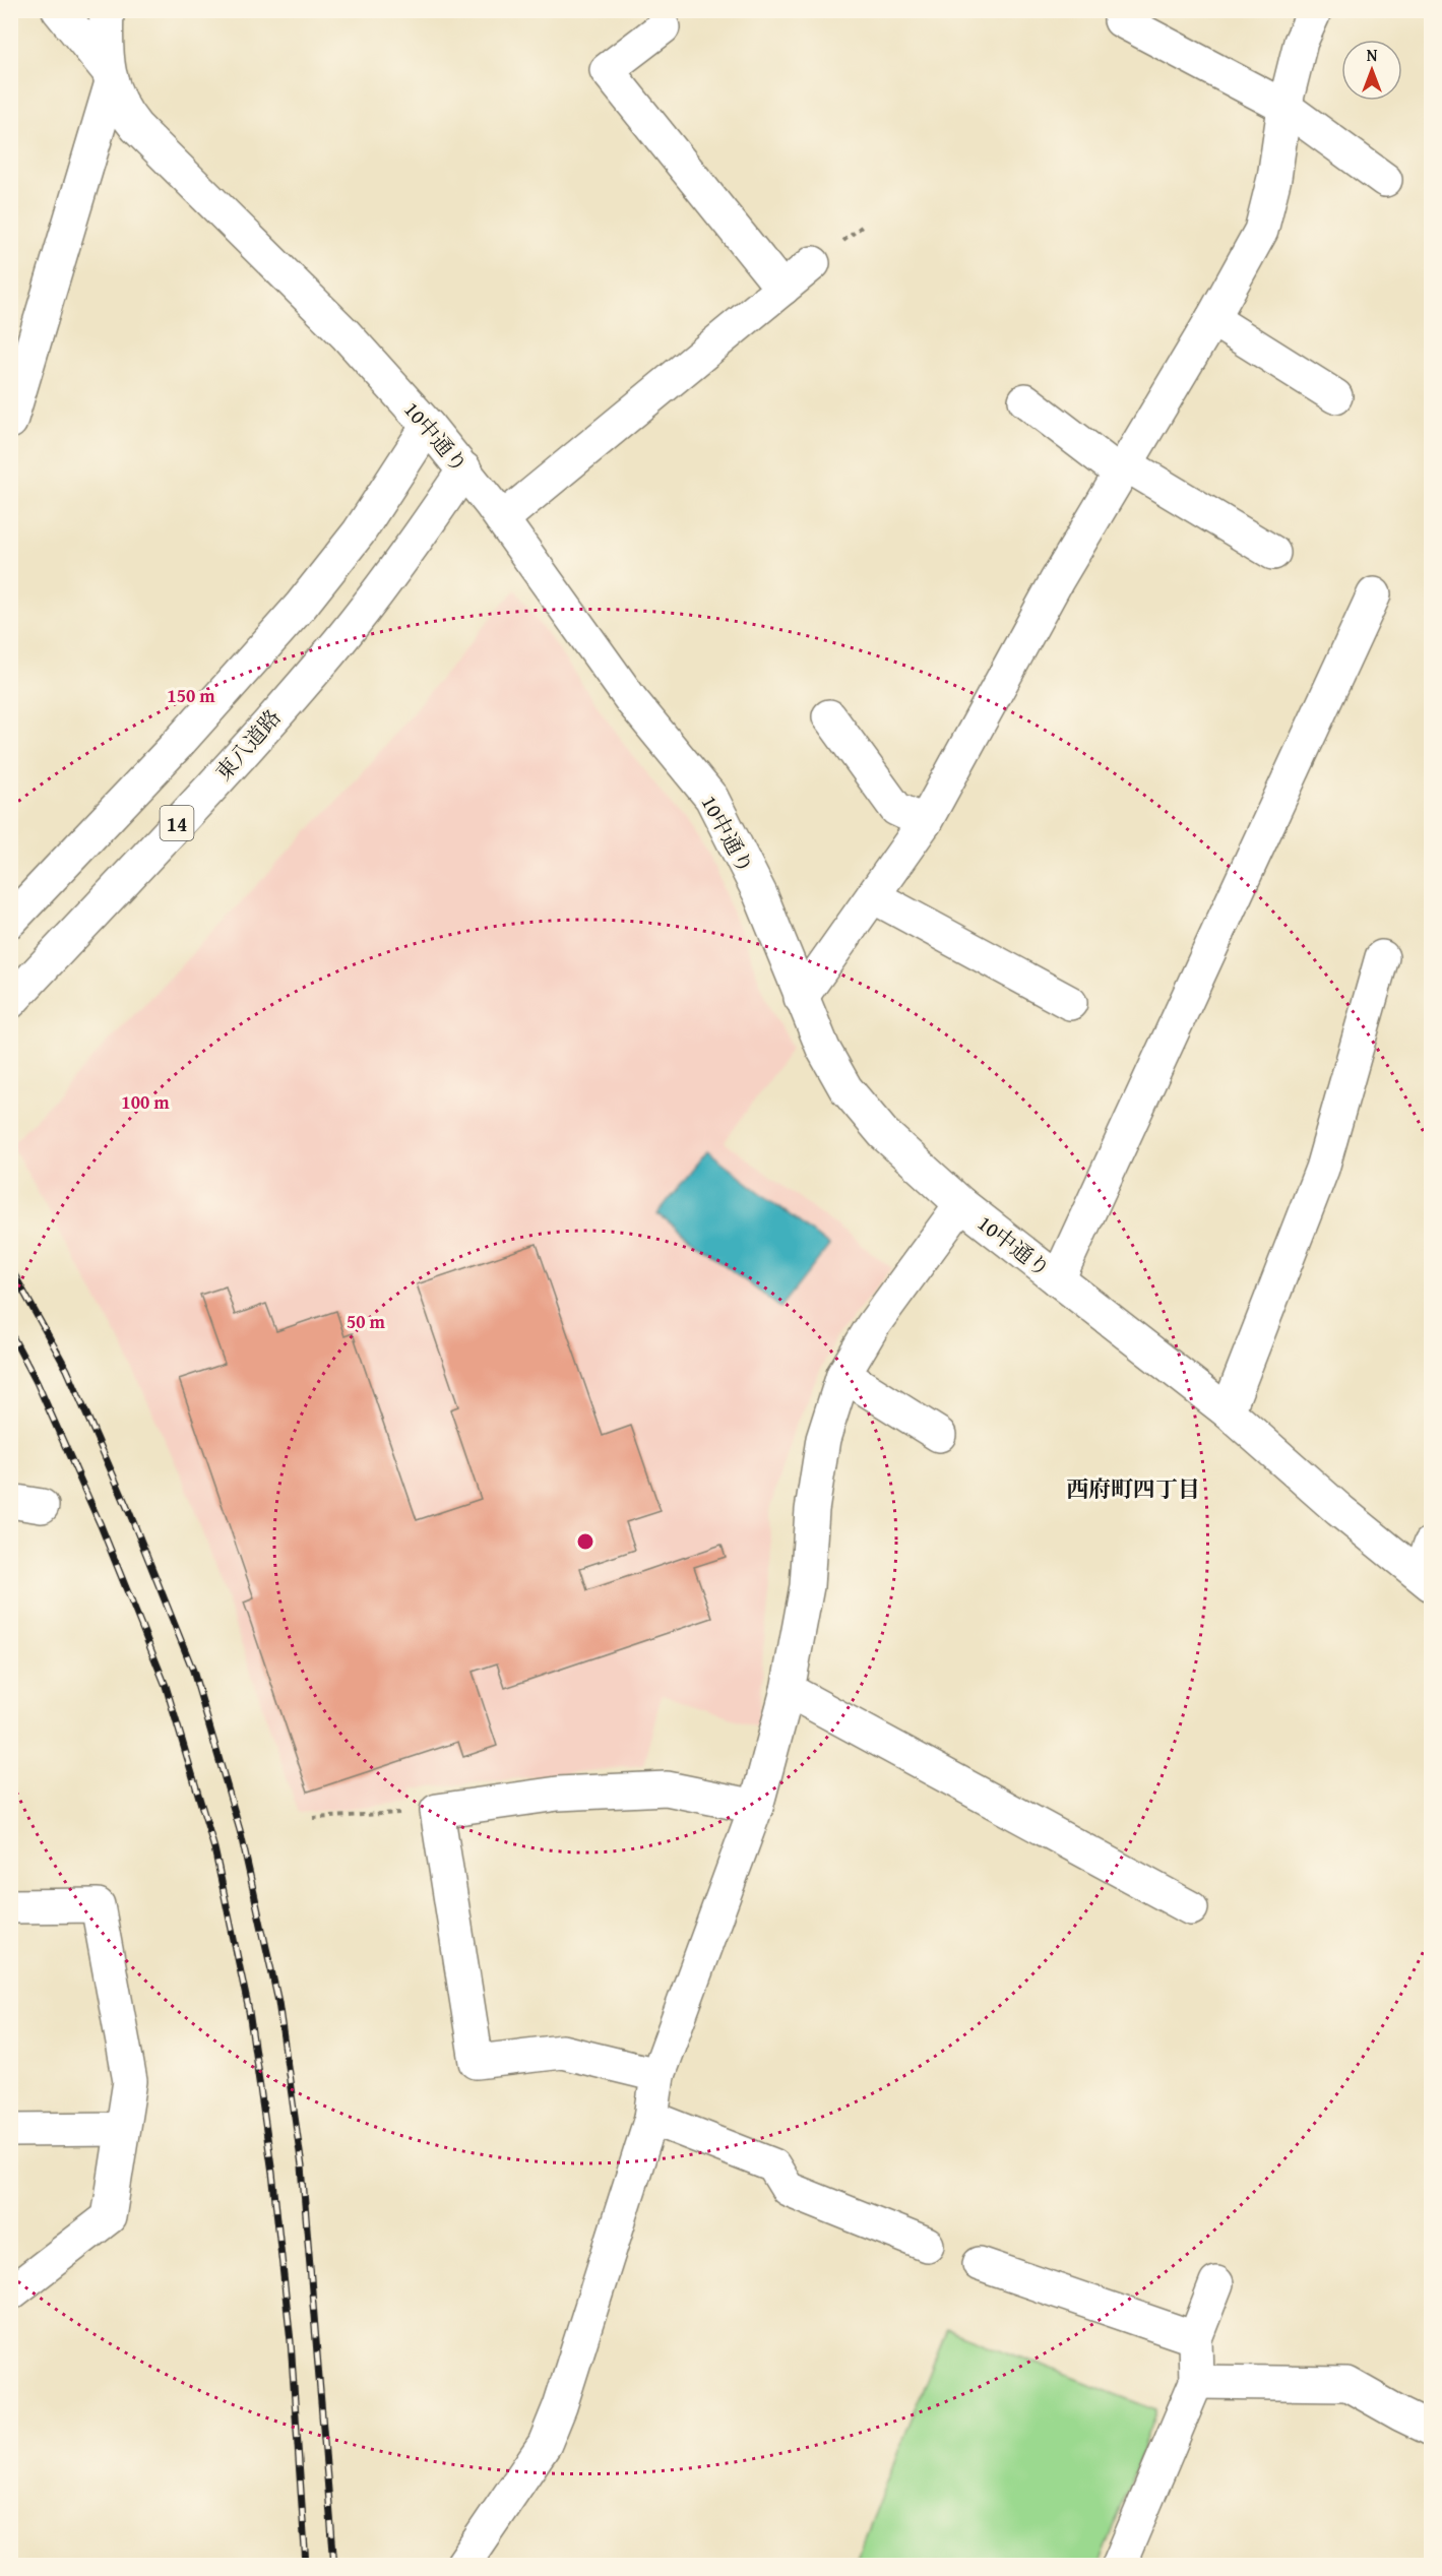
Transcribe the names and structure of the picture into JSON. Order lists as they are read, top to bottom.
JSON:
{
  "streets": {
    "street": ["10中通り", "東八道路", "14"]
  },
  "crossings": [
    ["10中通り", "東八道路"],
    ["10中通り", "14"]
  ],
  "districts": ["西府町四丁目"],
  "north": "top",
  "rings": ["150 m", "100 m", "50 m"]
}
